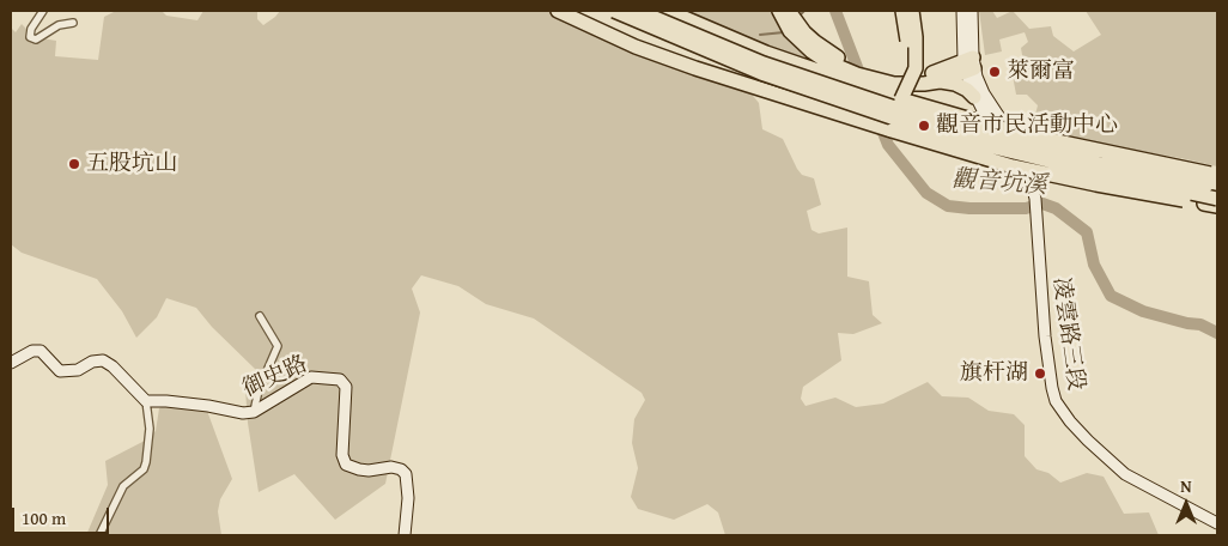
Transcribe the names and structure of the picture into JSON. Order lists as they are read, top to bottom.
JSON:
{
  "streets": {
    "street": ["凌雲路三段", "御史路"]
  },
  "water": ["觀音坑溪"],
  "places": [
    "萊爾富",
    "觀音市民活動中心",
    "五股坑山",
    "旗杆湖"
  ],
  "scale_bar": "100 m",
  "north": "top"
}
